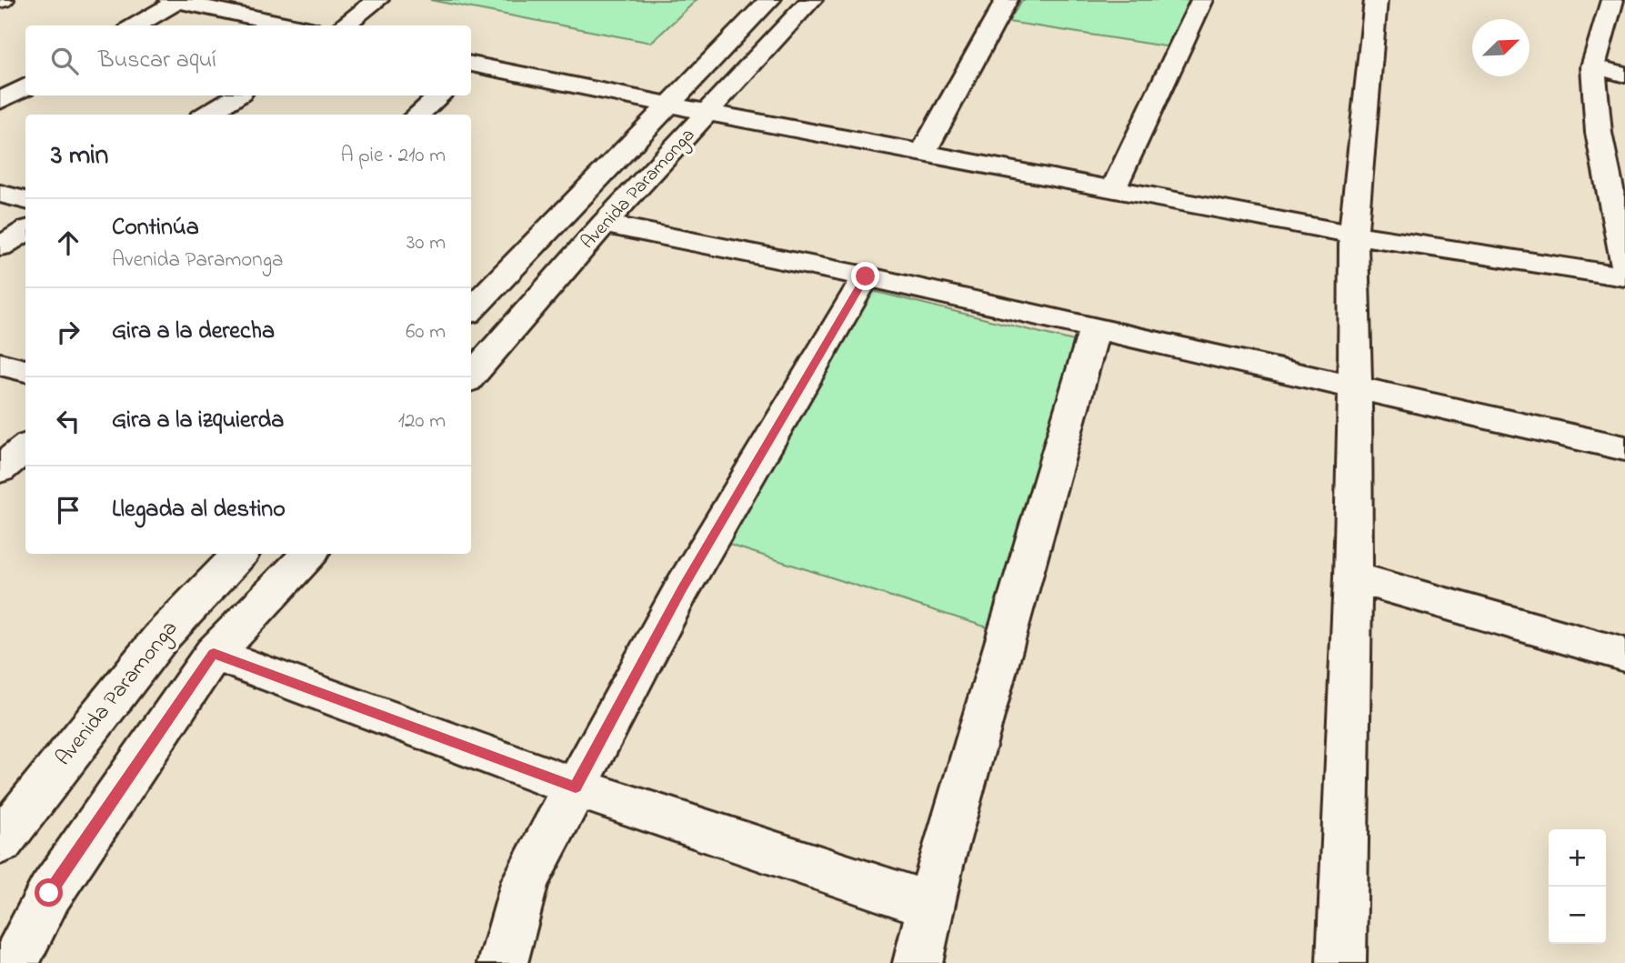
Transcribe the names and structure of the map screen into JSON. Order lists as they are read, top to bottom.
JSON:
{
  "streets": {
    "street": ["Avenida Paramonga"]
  },
  "north": "top right",
  "page": {
    "search": "Buscar aquí",
    "heading": ["3 min", "A pie · 210 m"],
    "list": [
      ["Continúa", "Avenida Paramonga", "30 m"],
      ["Gira a la derecha", "60 m"],
      ["Gira a la izquierda", "120 m"],
      "Llegada al destino"
    ],
    "map_buttons": ["+", "−"]
  }
}
